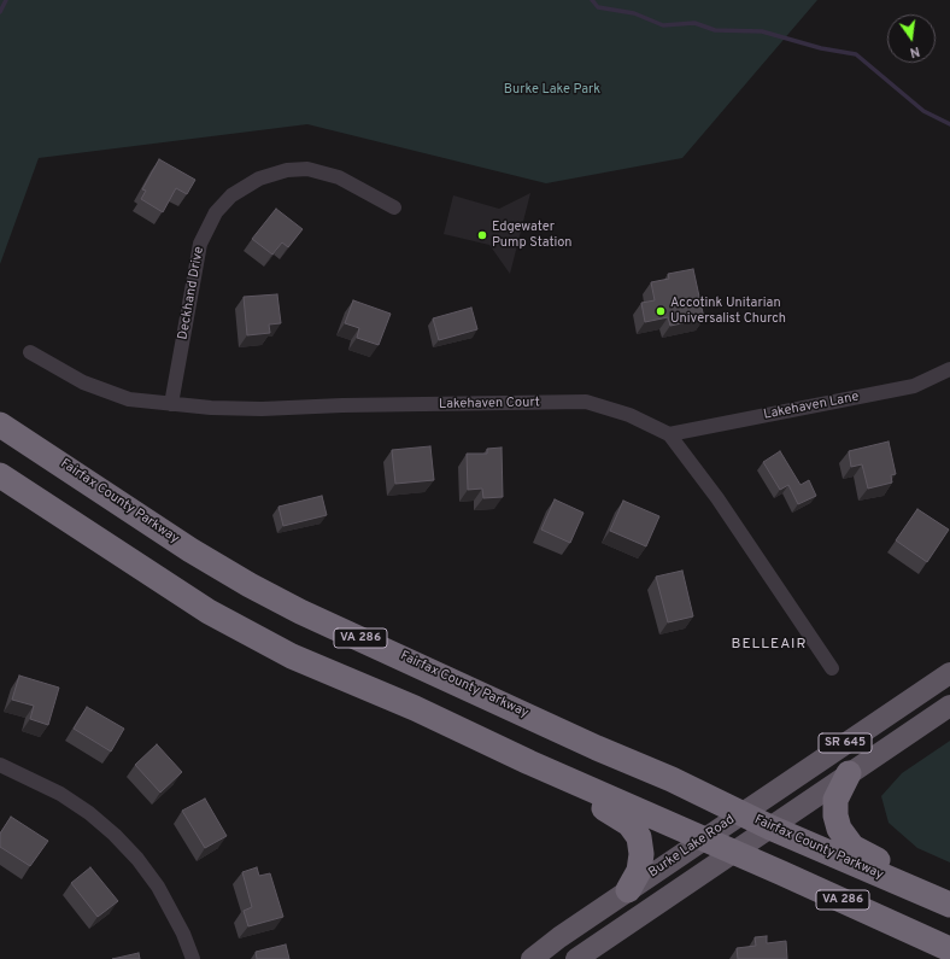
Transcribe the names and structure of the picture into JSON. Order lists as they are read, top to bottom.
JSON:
{
  "streets": {
    "highway": ["Fairfax County Parkway", "VA 286"],
    "main road": ["SR 645", "Burke Lake Road"],
    "street": ["Deckhand Drive", "Lakehaven Court", "Lakehaven Lane"]
  },
  "crossings": [
    ["Deckhand Drive", "Lakehaven Court"],
    ["Lakehaven Court", "Lakehaven Lane"],
    ["Fairfax County Parkway", "SR 645"],
    ["Fairfax County Parkway", "Burke Lake Road"],
    ["VA 286", "SR 645"],
    ["VA 286", "Burke Lake Road"]
  ],
  "districts": ["BELLEAIR"],
  "parks": ["Burke Lake Park"],
  "places": ["Edgewater Pump Station", "Accotink Unitarian Universalist Church"],
  "north": "bottom"
}
